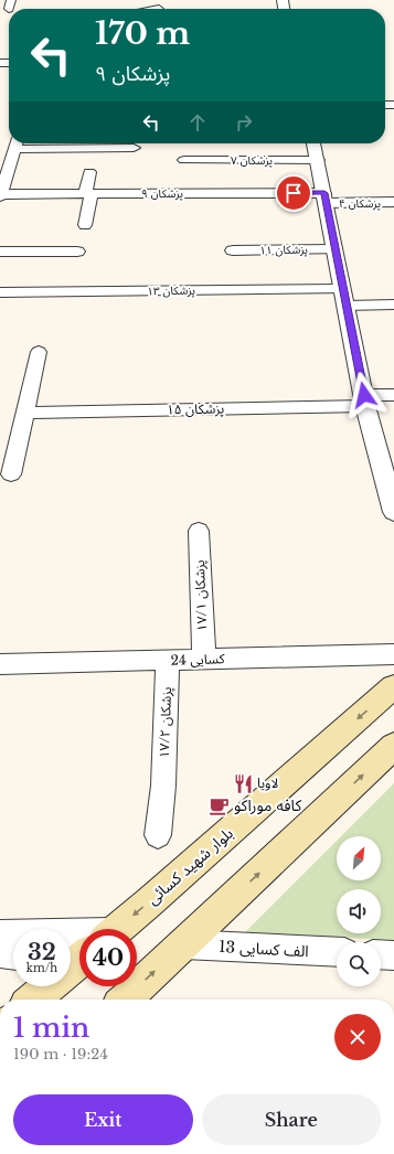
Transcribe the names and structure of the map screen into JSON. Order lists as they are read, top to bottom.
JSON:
{
  "streets": {
    "main road": ["بلوار شهید کسائی"],
    "street": [
      "۷ پزشکان",
      "۹ پزشکان",
      "۴ پزشکان",
      "۱۱ پزشکان",
      "۱۳ پزشکان",
      "۱۵ پزشکان",
      "۱۷/۱ پزشکان",
      "کسایی 24",
      "۱۷/۲ پزشکان",
      "13 الف کسایی"
    ]
  },
  "crossings": [
    ["۹ پزشکان", "۴ پزشکان"],
    ["۱۷/۱ پزشکان", "کسایی 24"],
    ["کسایی 24", "۱۷/۲ پزشکان"]
  ],
  "places": {
    "restaurant": ["لاویا"],
    "cafe": ["کافه موراکو"]
  },
  "north": "top right",
  "page": {
    "turn": ["170 m", "۹ پزشکان"],
    "speed": "32 km/h",
    "limit": "40",
    "heading": ["1 min", "190 m · 19:24"],
    "buttons": ["Exit", "Share"]
  }
}
